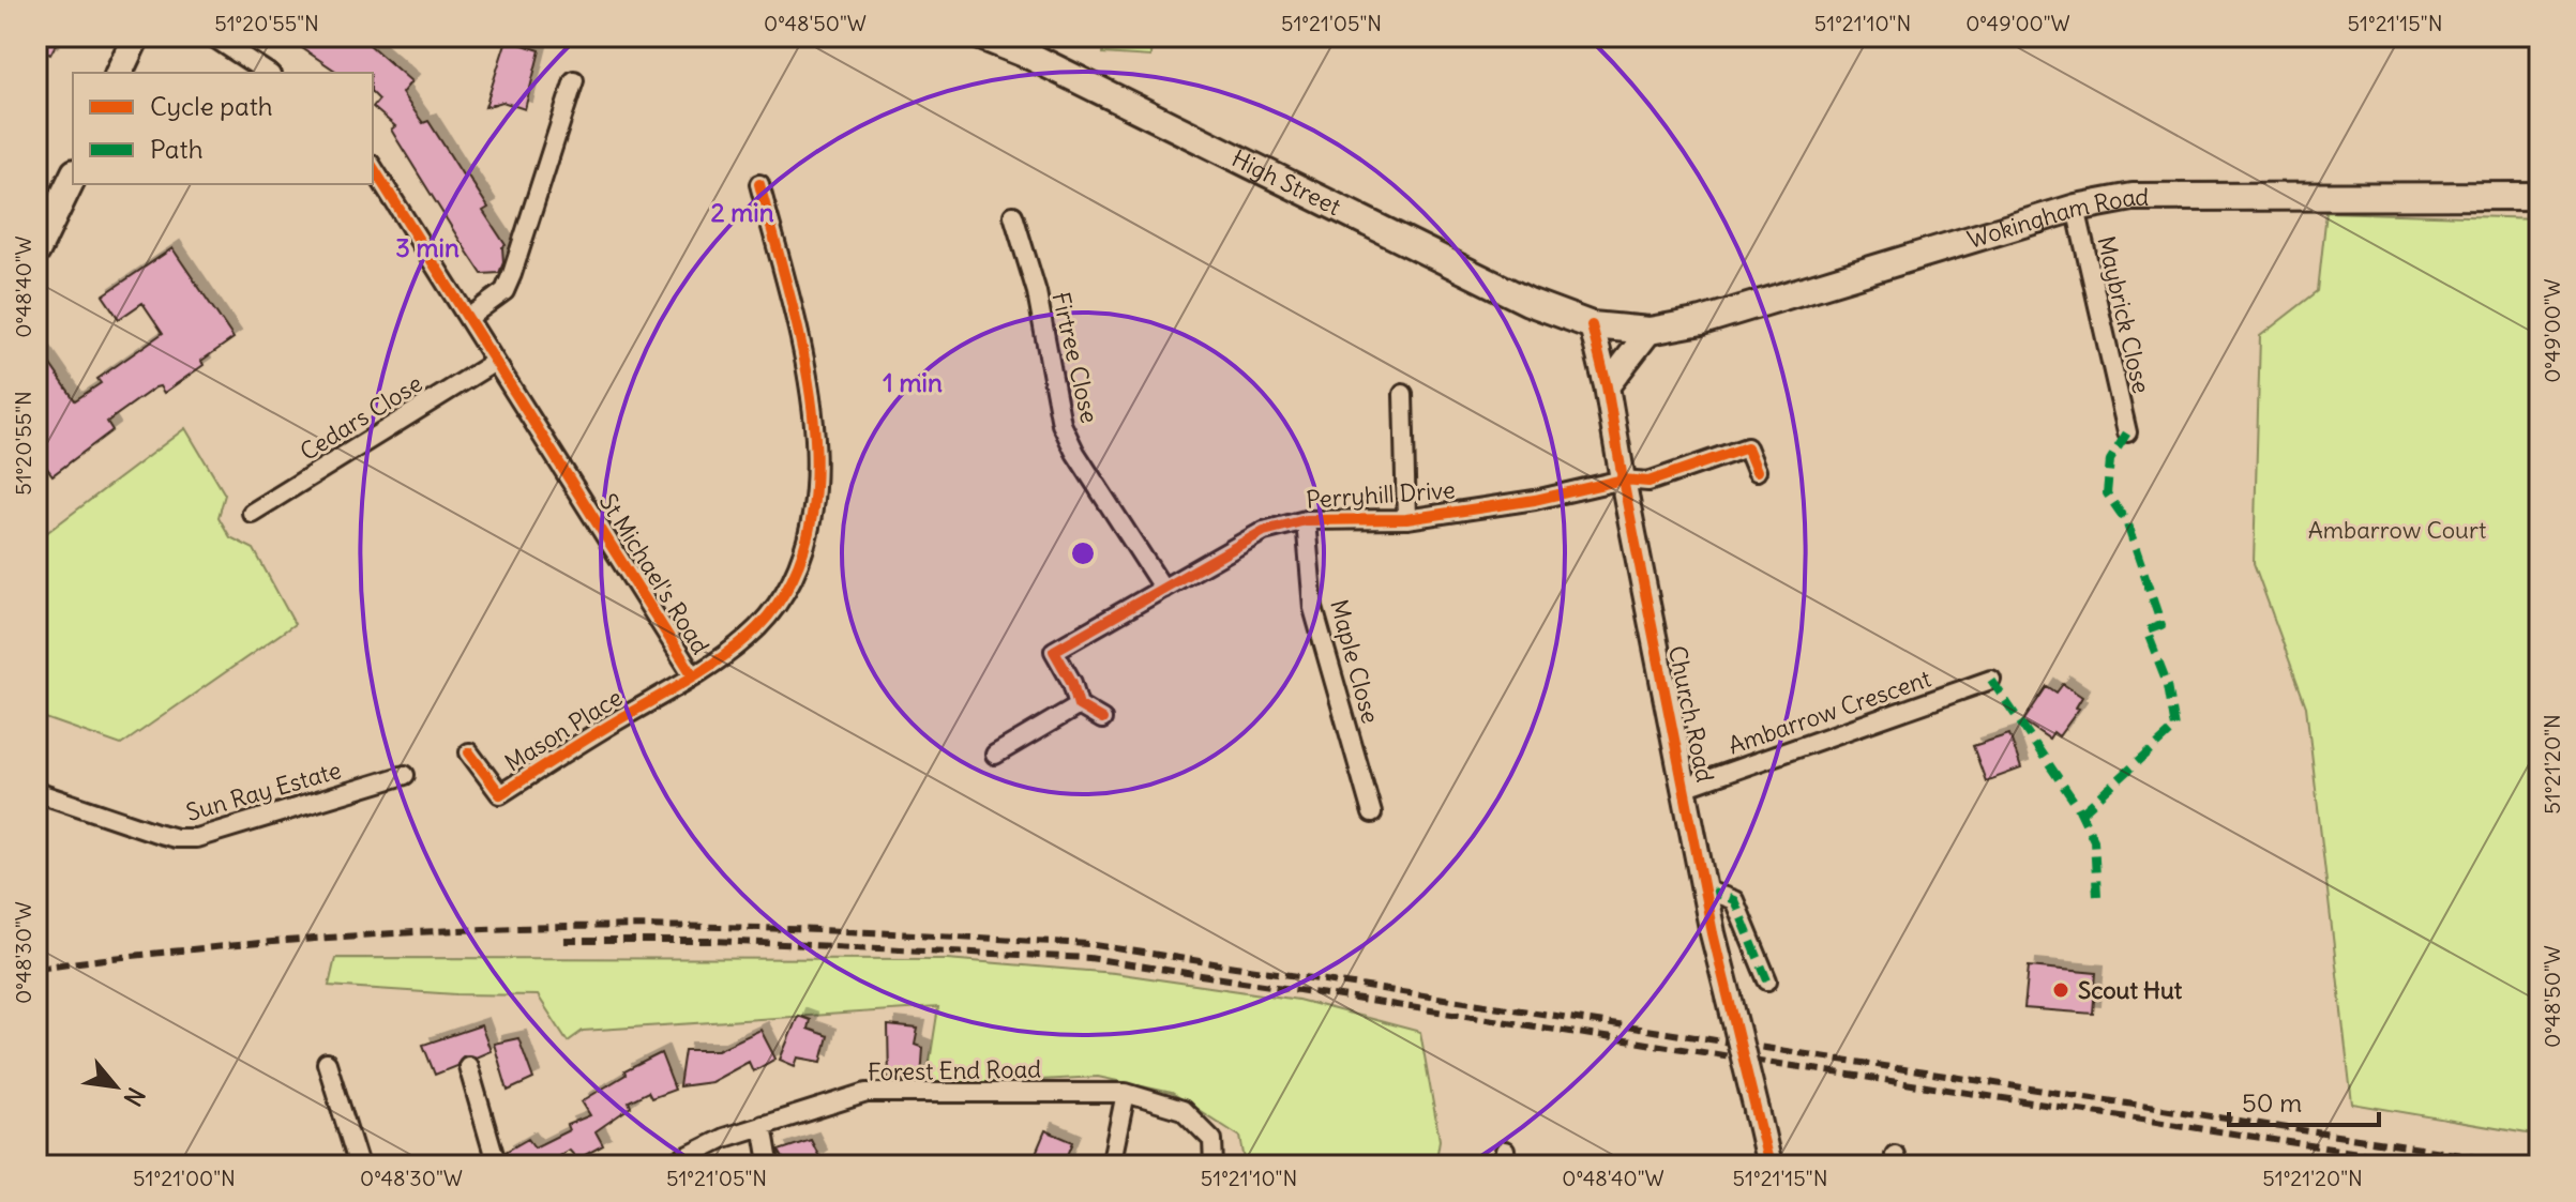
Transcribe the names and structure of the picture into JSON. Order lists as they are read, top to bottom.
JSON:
{
  "streets": {
    "main road": ["High Street", "Wokingham Road"],
    "street": [
      "Maybrick Close",
      "Firtree Close",
      "Cedars Close",
      "Perryhill Drive",
      "St Michael's Road",
      "Maple Close",
      "Ambarrow Crescent",
      "Church Road",
      "Mason Place",
      "Sun Ray Estate",
      "Forest End Road"
    ]
  },
  "crossings": [
    ["High Street", "Wokingham Road"],
    ["High Street", "Church Road"],
    ["Wokingham Road", "Maybrick Close"],
    ["Wokingham Road", "Church Road"],
    ["Firtree Close", "Perryhill Drive"],
    ["Cedars Close", "St Michael's Road"],
    ["Perryhill Drive", "Maple Close"],
    ["Perryhill Drive", "Church Road"],
    ["St Michael's Road", "Mason Place"],
    ["Ambarrow Crescent", "Church Road"]
  ],
  "parks": ["Ambarrow Court"],
  "places": ["Scout Hut"],
  "legend": ["Cycle path", "Path"],
  "scale_bar": "50 m",
  "north": "bottom right",
  "coordinates": [
    "51°20'55\"N",
    "0°48'50\"W",
    "51°21'05\"N",
    "51°21'10\"N",
    "0°49'00\"W",
    "51°21'15\"N",
    "0°48'40\"W",
    "51°21'20\"N",
    "0°48'30\"W",
    "51°21'00\"N"
  ],
  "rings": ["2 min", "3 min", "1 min"]
}
